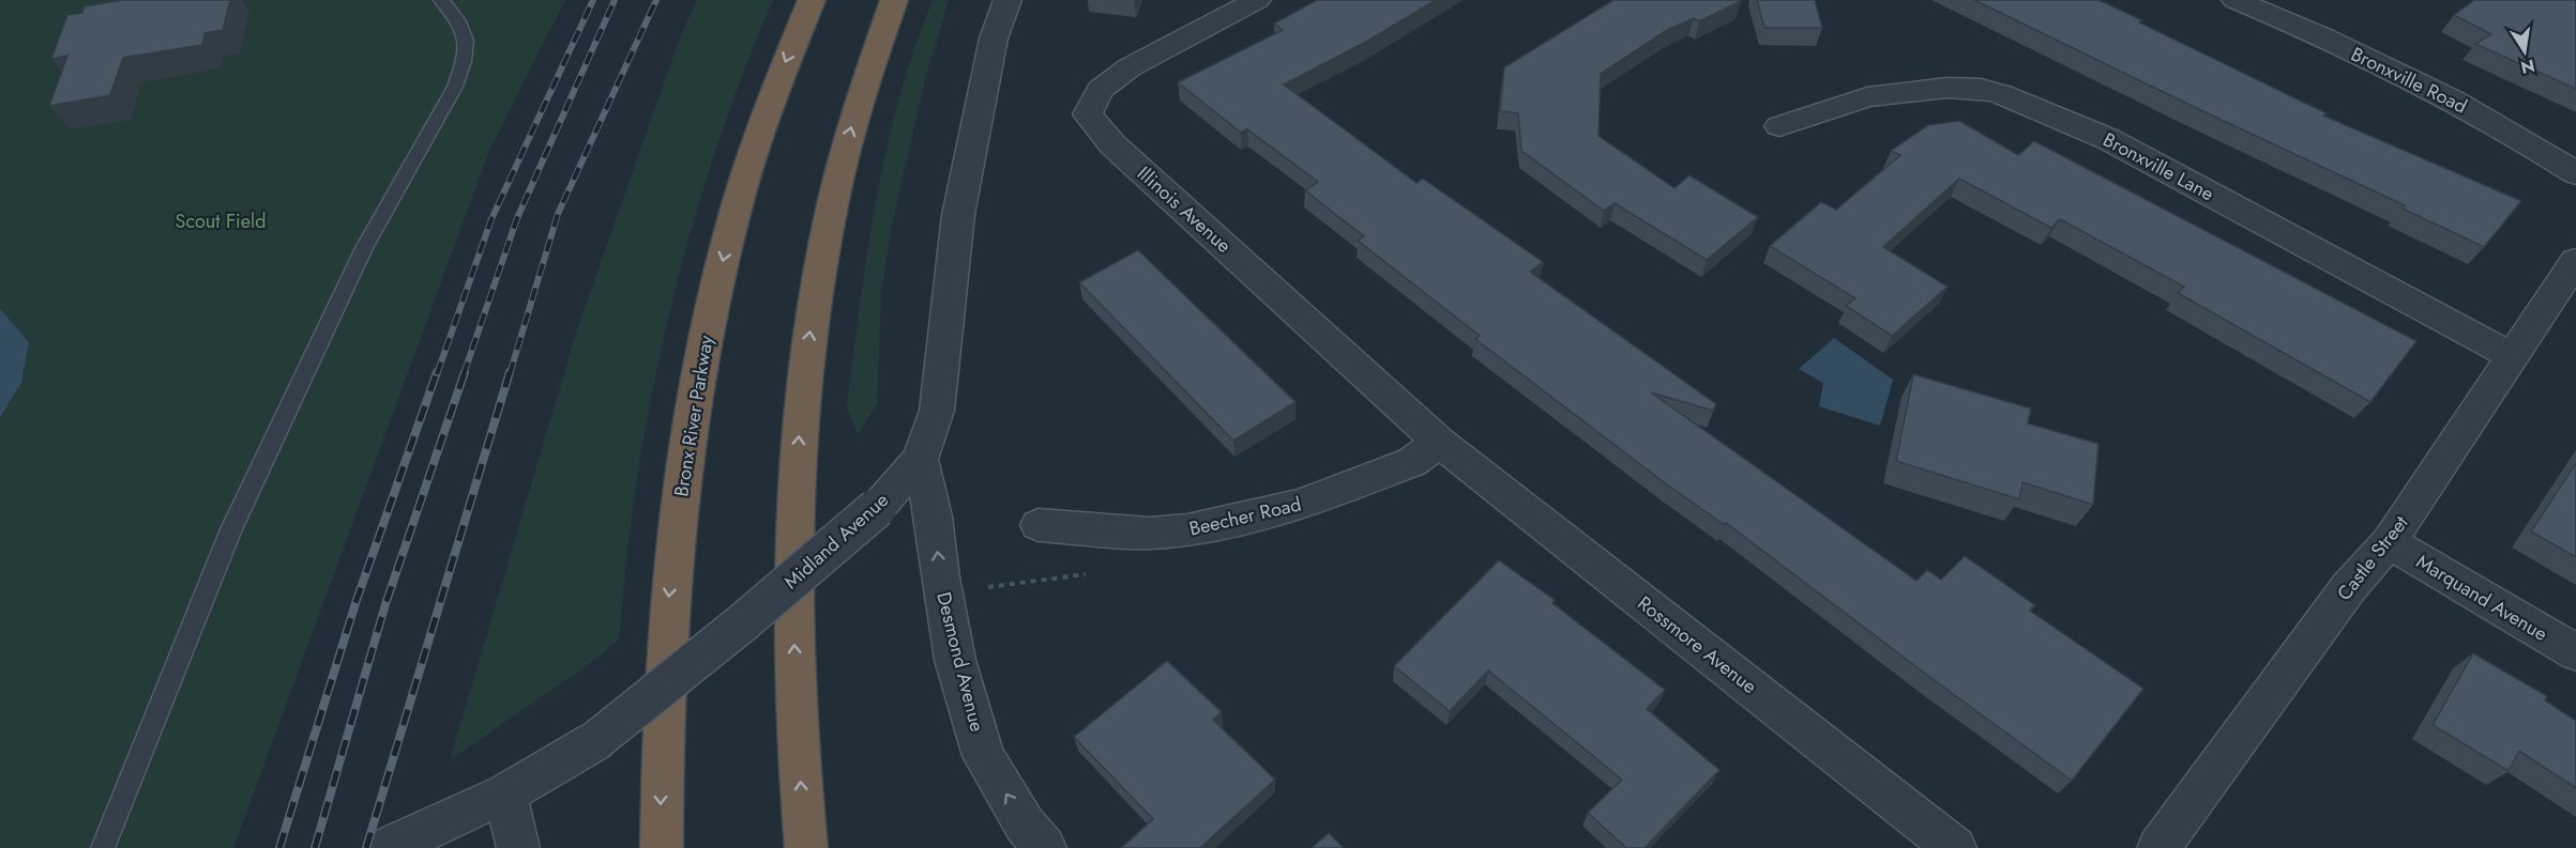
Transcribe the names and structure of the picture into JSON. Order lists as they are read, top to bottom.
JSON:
{
  "streets": {
    "highway": ["Bronx River Parkway"],
    "street": [
      "Bronxville Road",
      "Bronxville Lane",
      "Illinois Avenue",
      "Beecher Road",
      "Midland Avenue",
      "Castle Street",
      "Marquand Avenue",
      "Rossmore Avenue",
      "Desmond Avenue"
    ]
  },
  "crossings": [
    ["Bronxville Lane", "Castle Street"],
    ["Illinois Avenue", "Beecher Road"],
    ["Illinois Avenue", "Rossmore Avenue"],
    ["Beecher Road", "Rossmore Avenue"],
    ["Midland Avenue", "Desmond Avenue"],
    ["Castle Street", "Marquand Avenue"]
  ],
  "one_way": ["Desmond Avenue"],
  "parks": ["Scout Field"],
  "north": "bottom"
}
